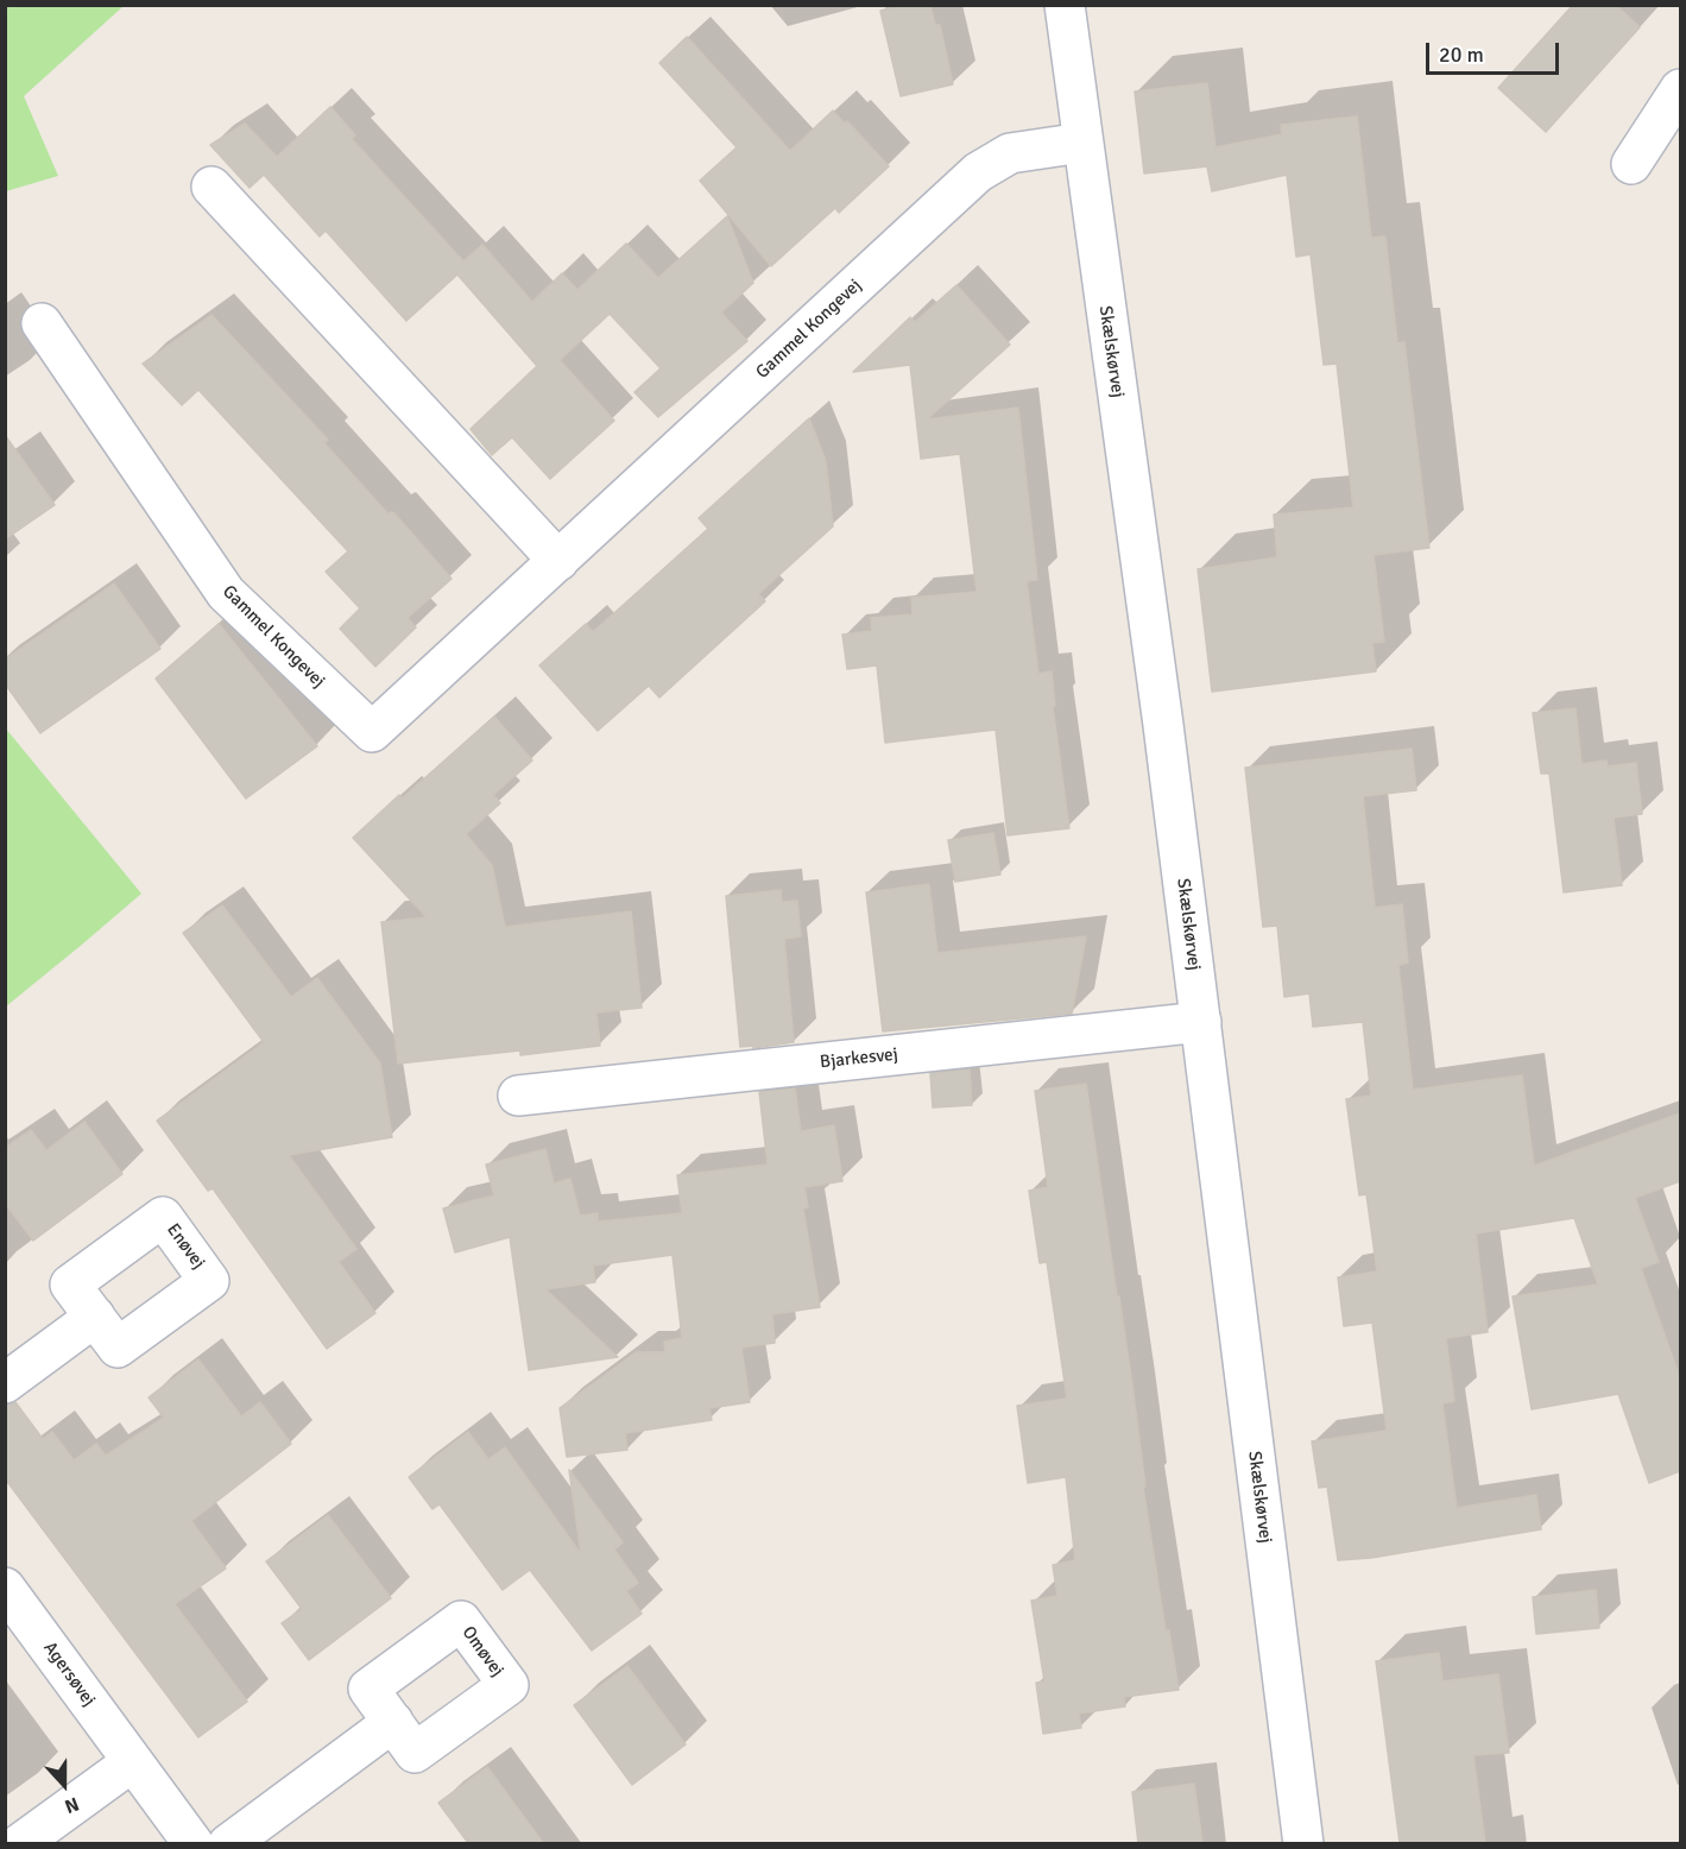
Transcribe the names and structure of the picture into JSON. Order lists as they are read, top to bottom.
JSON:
{
  "streets": {
    "street": [
      "Gammel Kongevej",
      "Skælskørvej",
      "Bjarkesvej",
      "Agersøvej"
    ]
  },
  "crossings": [
    ["Gammel Kongevej", "Skælskørvej"],
    ["Skælskørvej", "Bjarkesvej"]
  ],
  "scale_bar": "20 m",
  "north": "bottom"
}
